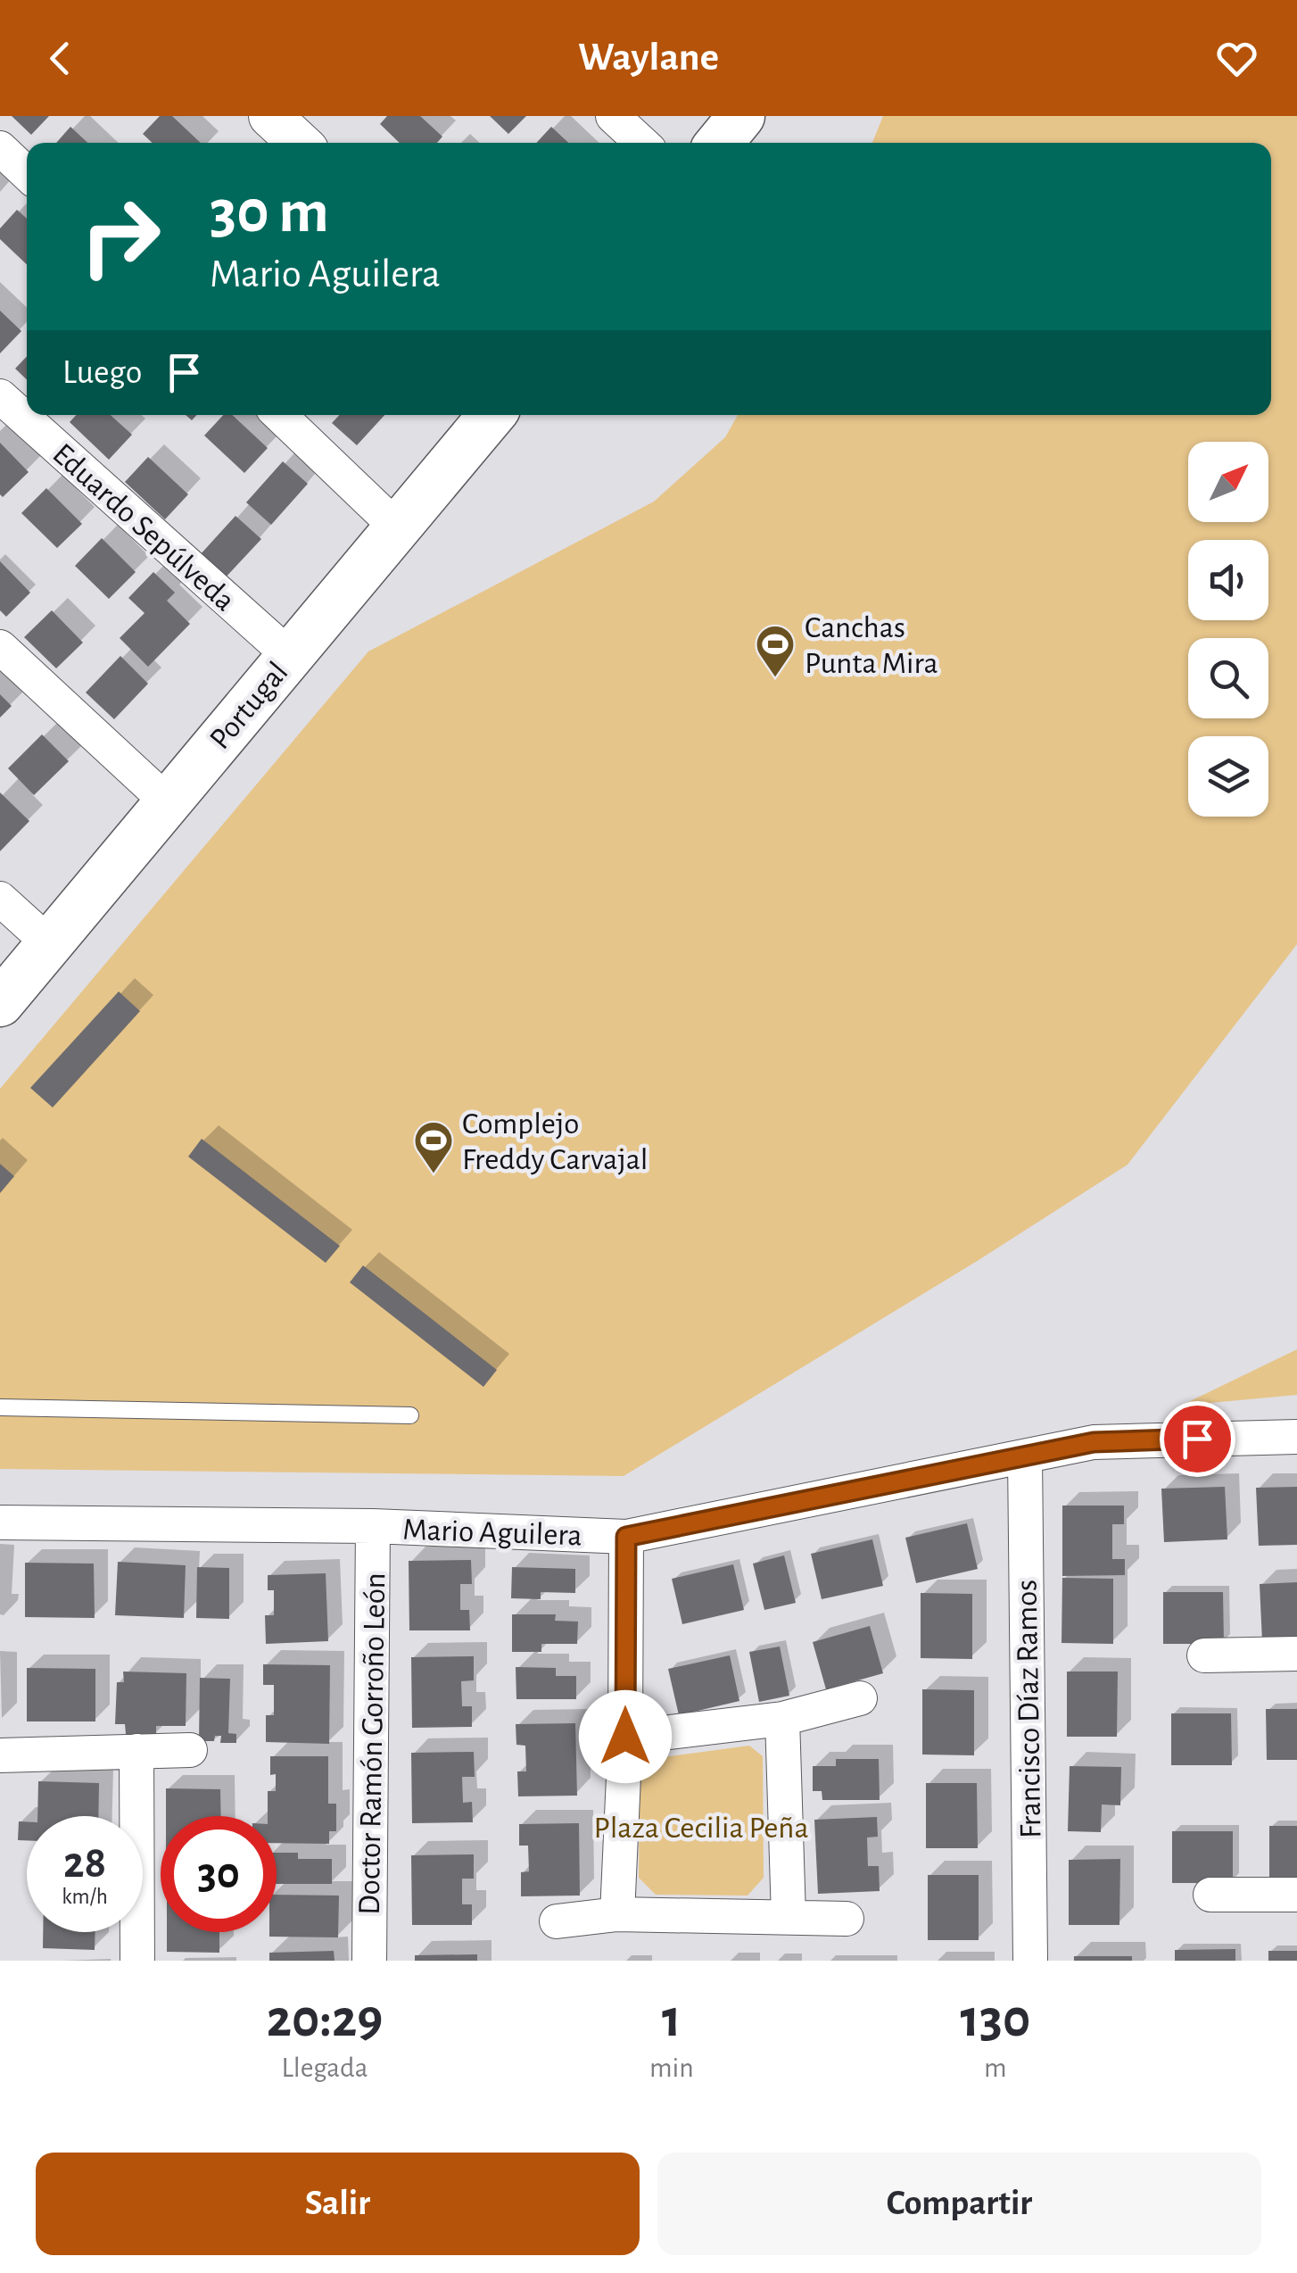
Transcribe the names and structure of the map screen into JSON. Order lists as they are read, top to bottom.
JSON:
{
  "streets": {
    "main road": ["Portugal"],
    "street": [
      "Eduardo Sepúlveda",
      "Mario Aguilera",
      "Francisco Díaz Ramos",
      "Doctor Ramón Gorroño León"
    ]
  },
  "crossings": [
    ["Eduardo Sepúlveda", "Portugal"],
    ["Mario Aguilera", "Francisco Díaz Ramos"],
    ["Mario Aguilera", "Doctor Ramón Gorroño León"]
  ],
  "parks": ["Plaza Cecilia Peña"],
  "places": {
    "sports": ["Canchas Punta Mira", "Complejo Freddy Carvajal"]
  },
  "north": "top right",
  "page": {
    "header": "Waylane",
    "turn": ["30 m", "Mario Aguilera"],
    "then": "Luego",
    "speed": "28 km/h",
    "limit": "30",
    "eta": [
      "20:29",
      "Llegada",
      "1",
      "min",
      "130",
      "m"
    ],
    "buttons": ["Salir", "Compartir"]
  }
}
